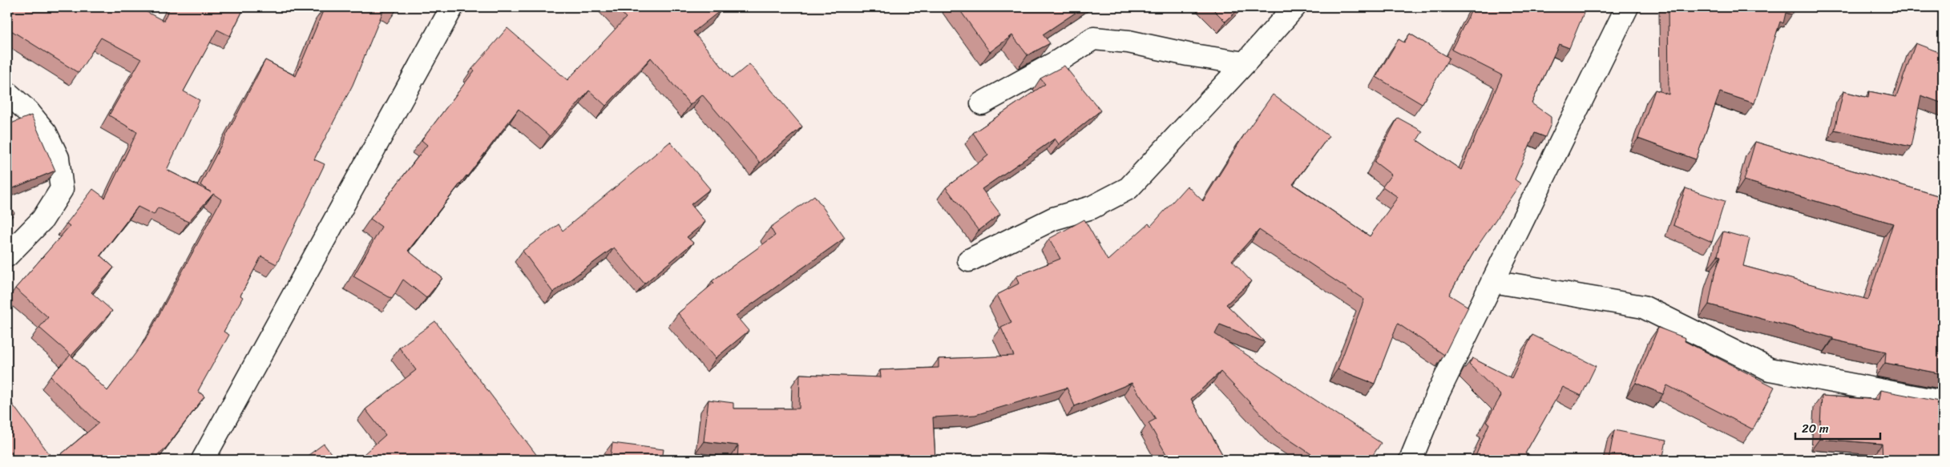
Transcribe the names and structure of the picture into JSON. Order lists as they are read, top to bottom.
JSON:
{
  "scale_bar": "20 m"
}
